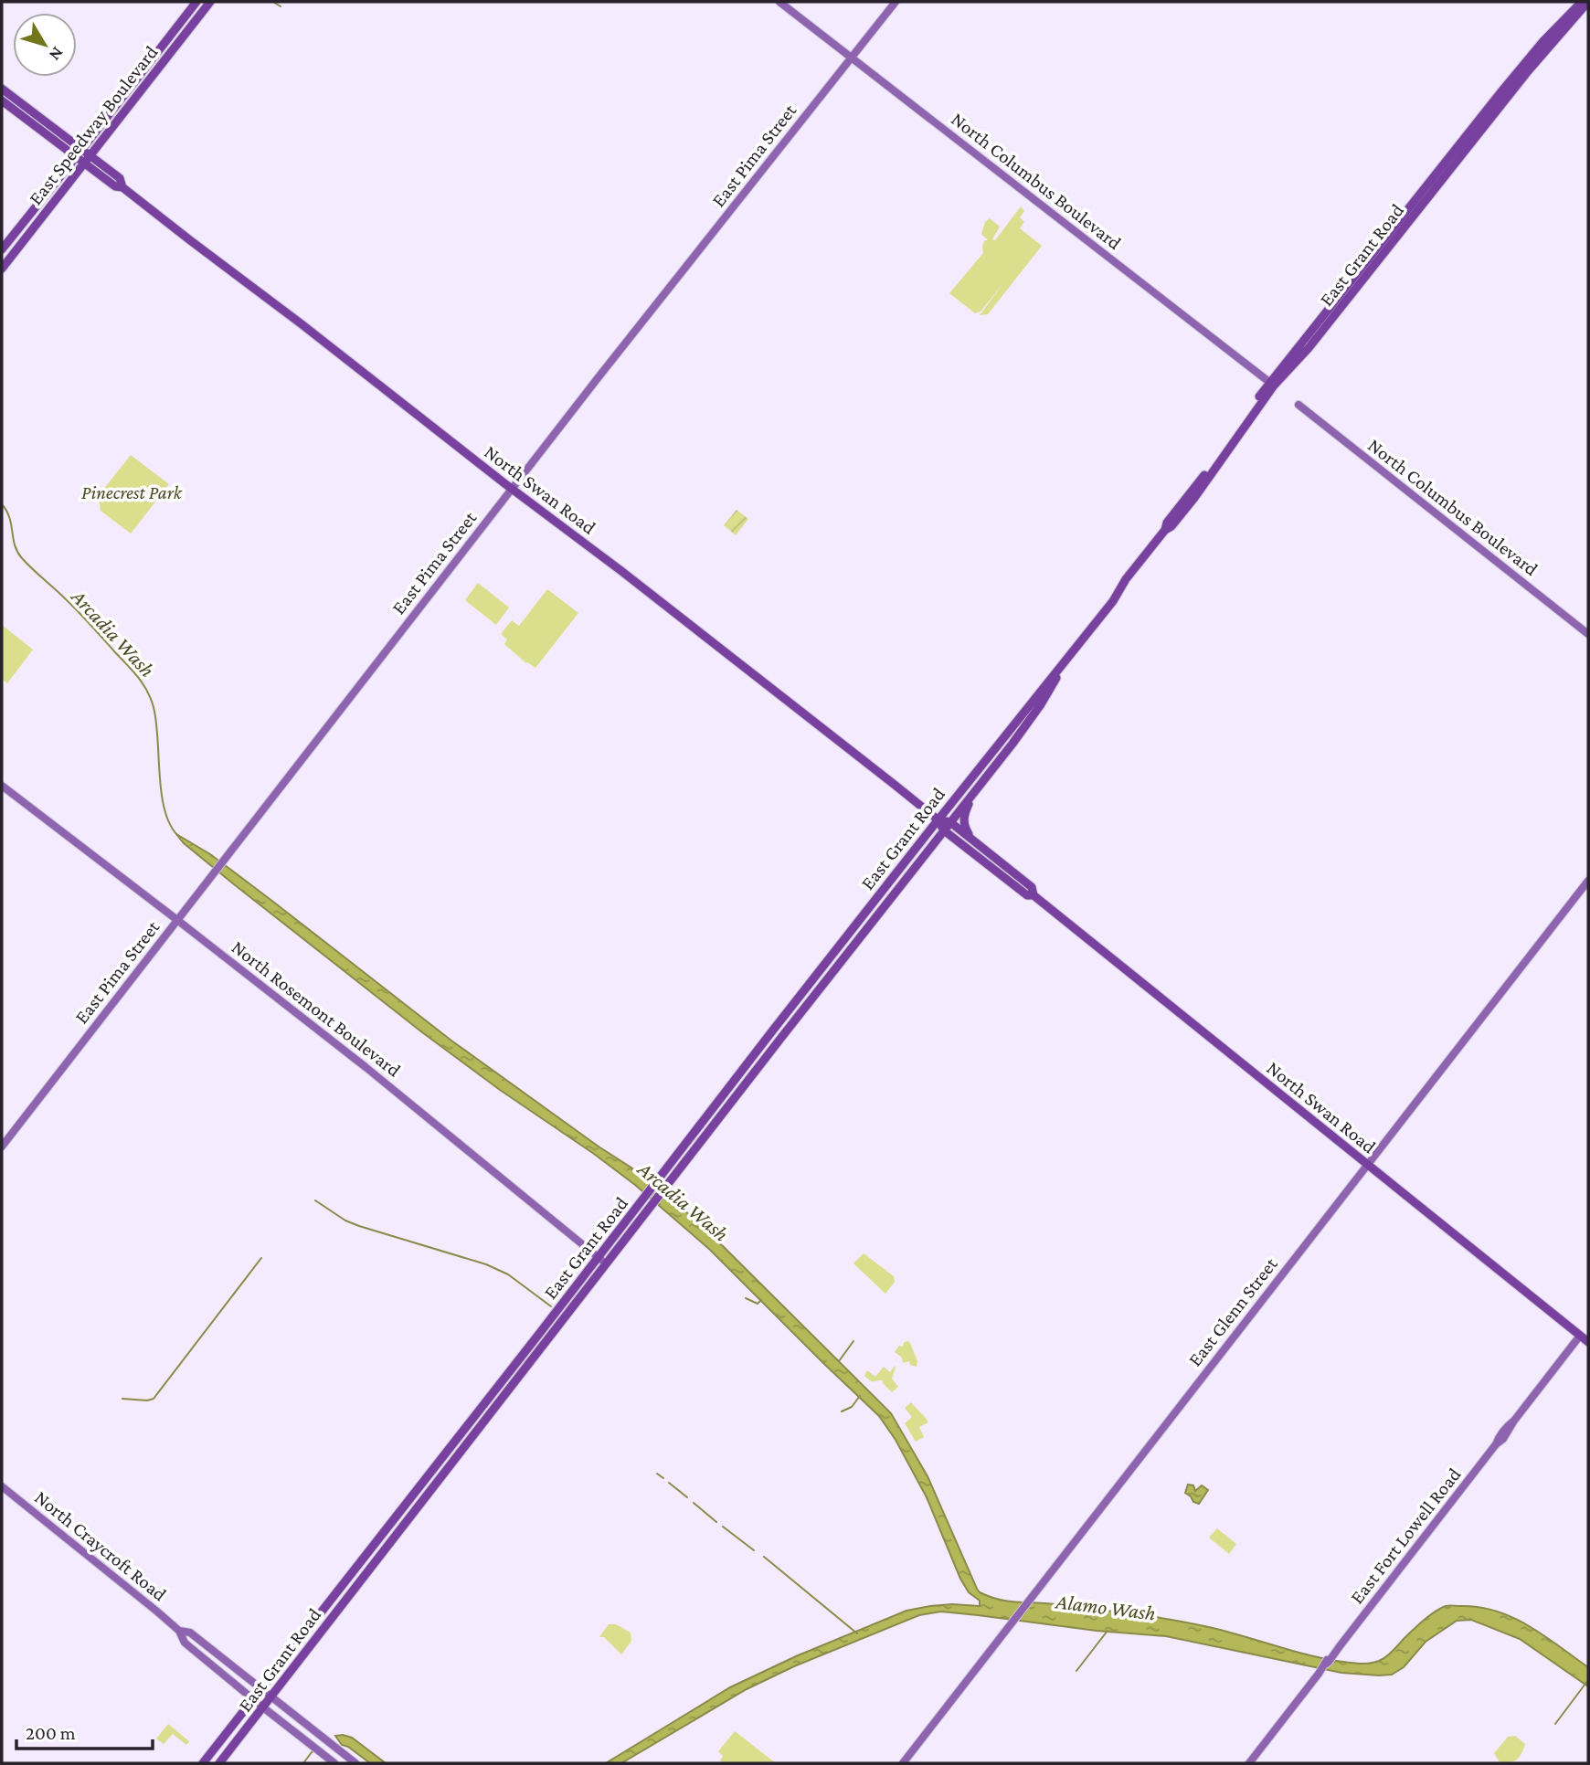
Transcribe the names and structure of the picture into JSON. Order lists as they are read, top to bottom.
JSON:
{
  "streets": {
    "main road": ["East Speedway Boulevard", "East Grant Road", "North Swan Road"],
    "street": [
      "East Pima Street",
      "North Columbus Boulevard",
      "North Rosemont Boulevard",
      "East Glenn Street",
      "East Fort Lowell Road",
      "North Craycroft Road"
    ]
  },
  "crossings": [
    ["East Speedway Boulevard", "North Swan Road"],
    ["East Pima Street", "North Columbus Boulevard"],
    ["East Pima Street", "North Swan Road"],
    ["East Pima Street", "North Rosemont Boulevard"],
    ["North Columbus Boulevard", "East Grant Road"],
    ["East Grant Road", "North Swan Road"],
    ["East Grant Road", "North Rosemont Boulevard"],
    ["East Grant Road", "North Craycroft Road"],
    ["North Swan Road", "East Glenn Street"],
    ["North Swan Road", "East Fort Lowell Road"]
  ],
  "water": ["Arcadia Wash", "Alamo Wash"],
  "parks": ["Pinecrest Park"],
  "scale_bar": "200 m",
  "north": "bottom right"
}
